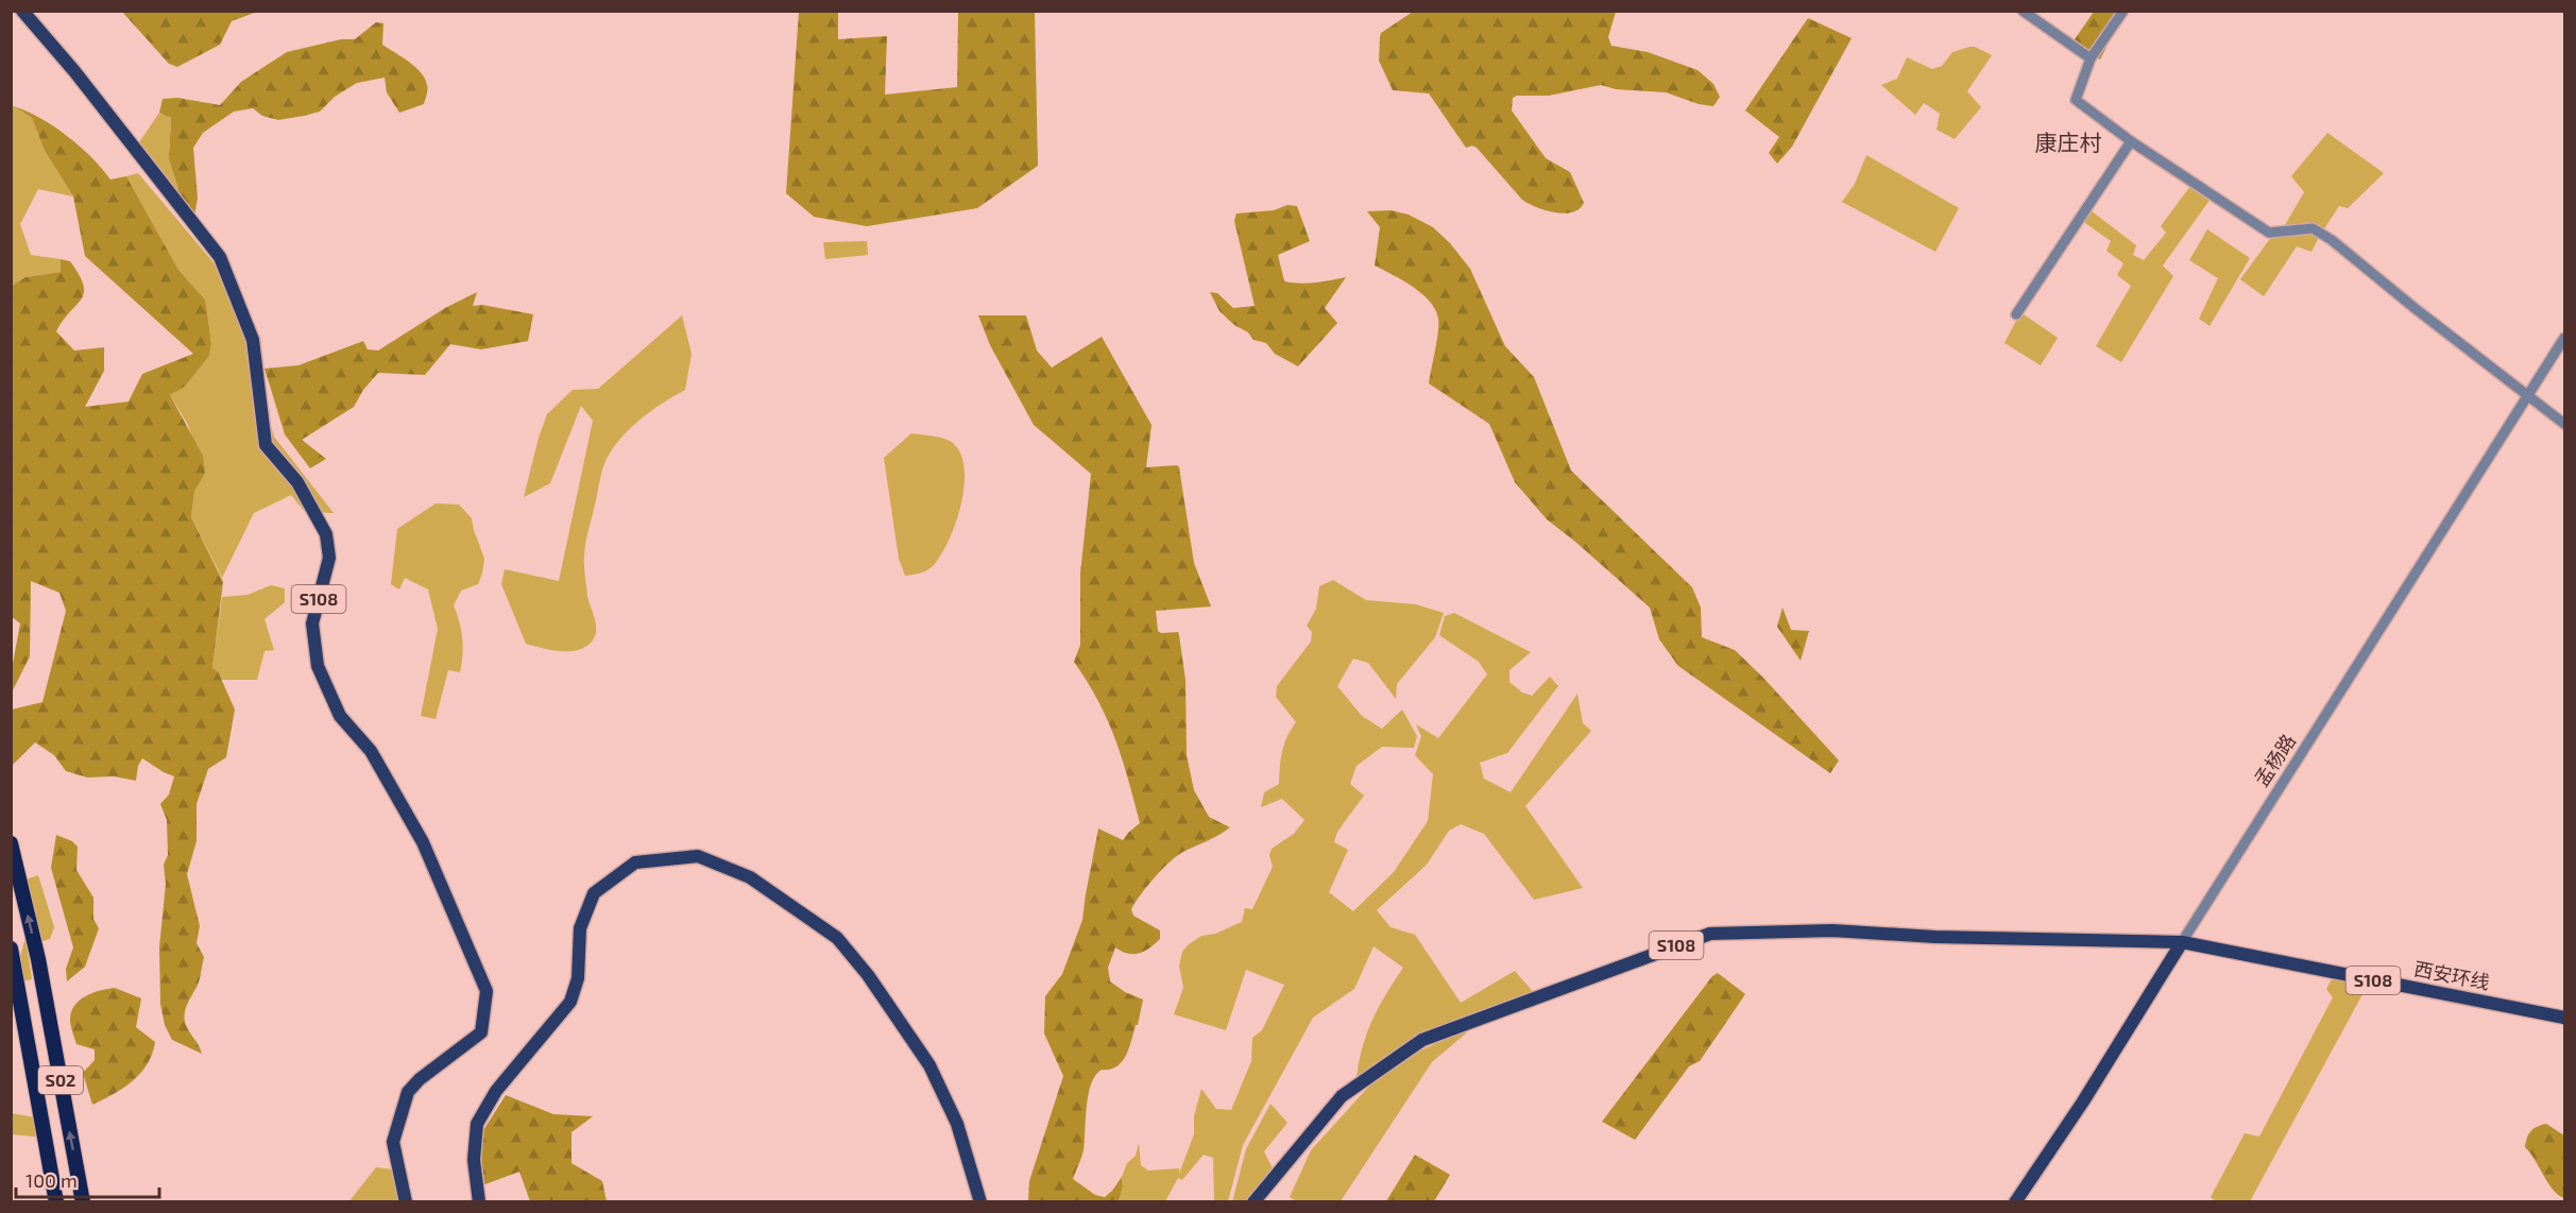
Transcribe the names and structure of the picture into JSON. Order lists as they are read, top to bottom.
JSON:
{
  "streets": {
    "highway": ["S02"],
    "main road": ["S108", "孟杨路", "西安环线"]
  },
  "crossings": [
    ["S108", "孟杨路"],
    ["S108", "西安环线"],
    ["孟杨路", "西安环线"]
  ],
  "districts": ["康庄村"],
  "scale_bar": "100 m"
}
